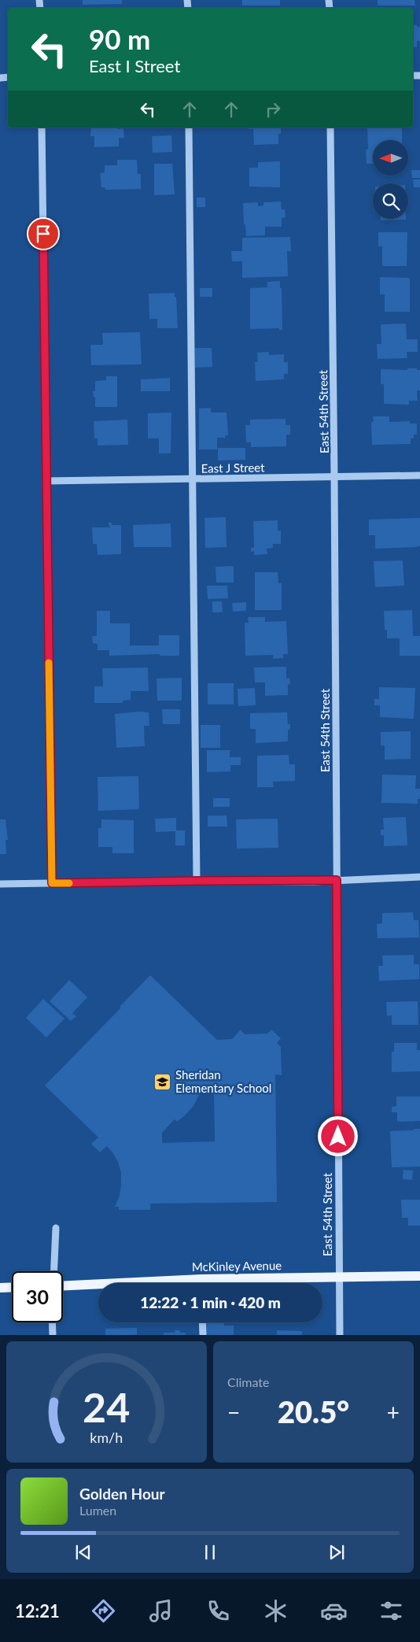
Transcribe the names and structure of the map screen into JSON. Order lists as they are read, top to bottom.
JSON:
{
  "streets": {
    "main road": ["McKinley Avenue"],
    "street": ["East 54th Street", "East J Street"]
  },
  "crossings": [
    ["East 54th Street", "East J Street"],
    ["East 54th Street", "McKinley Avenue"]
  ],
  "places": {
    "school or university": ["Sheridan Elementary School"]
  },
  "north": "left",
  "page": {
    "turn": ["90 m", "East I Street"],
    "limit": "30",
    "trip": "12:22 · 1 min · 420 m",
    "tile": "Climate",
    "heat": ["−", "20.5°", "+"],
    "song": ["Golden Hour", "Lumen"],
    "tabs": "12:21",
    "gauge": ["24", "km/h"]
  }
}
